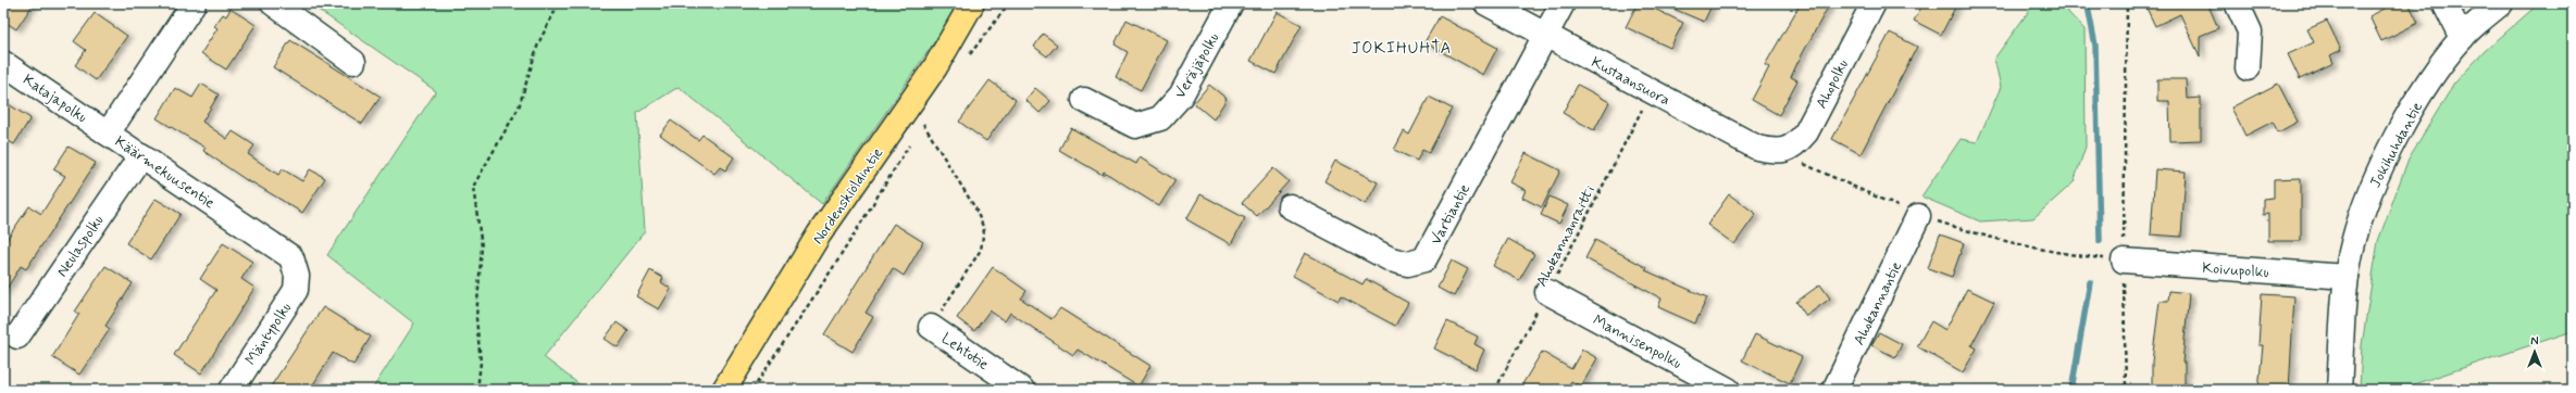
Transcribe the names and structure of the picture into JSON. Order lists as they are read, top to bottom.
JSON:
{
  "streets": {
    "main road": ["Nordenskiöldintie"],
    "street": [
      "Veräjäpolku",
      "Kustaansuora",
      "Ahopolku",
      "Katajapolku",
      "Jokihuhdantie",
      "Käärmekuusentie",
      "Vartiantie",
      "Neulaspolku",
      "Koivupolku",
      "Ahokannantie",
      "Mäntypolku",
      "Mannisenpolku",
      "Lehtotie"
    ],
    "path": ["Ahokannanraitti"]
  },
  "crossings": [
    ["Kustaansuora", "Ahopolku"],
    ["Kustaansuora", "Vartiantie"],
    ["Kustaansuora", "Ahokannanraitti"],
    ["Katajapolku", "Käärmekuusentie"],
    ["Jokihuhdantie", "Koivupolku"],
    ["Käärmekuusentie", "Neulaspolku"],
    ["Käärmekuusentie", "Mäntypolku"],
    ["Ahokannanraitti", "Mannisenpolku"]
  ],
  "districts": ["JOKIHUHTA"],
  "north": "top"
}
